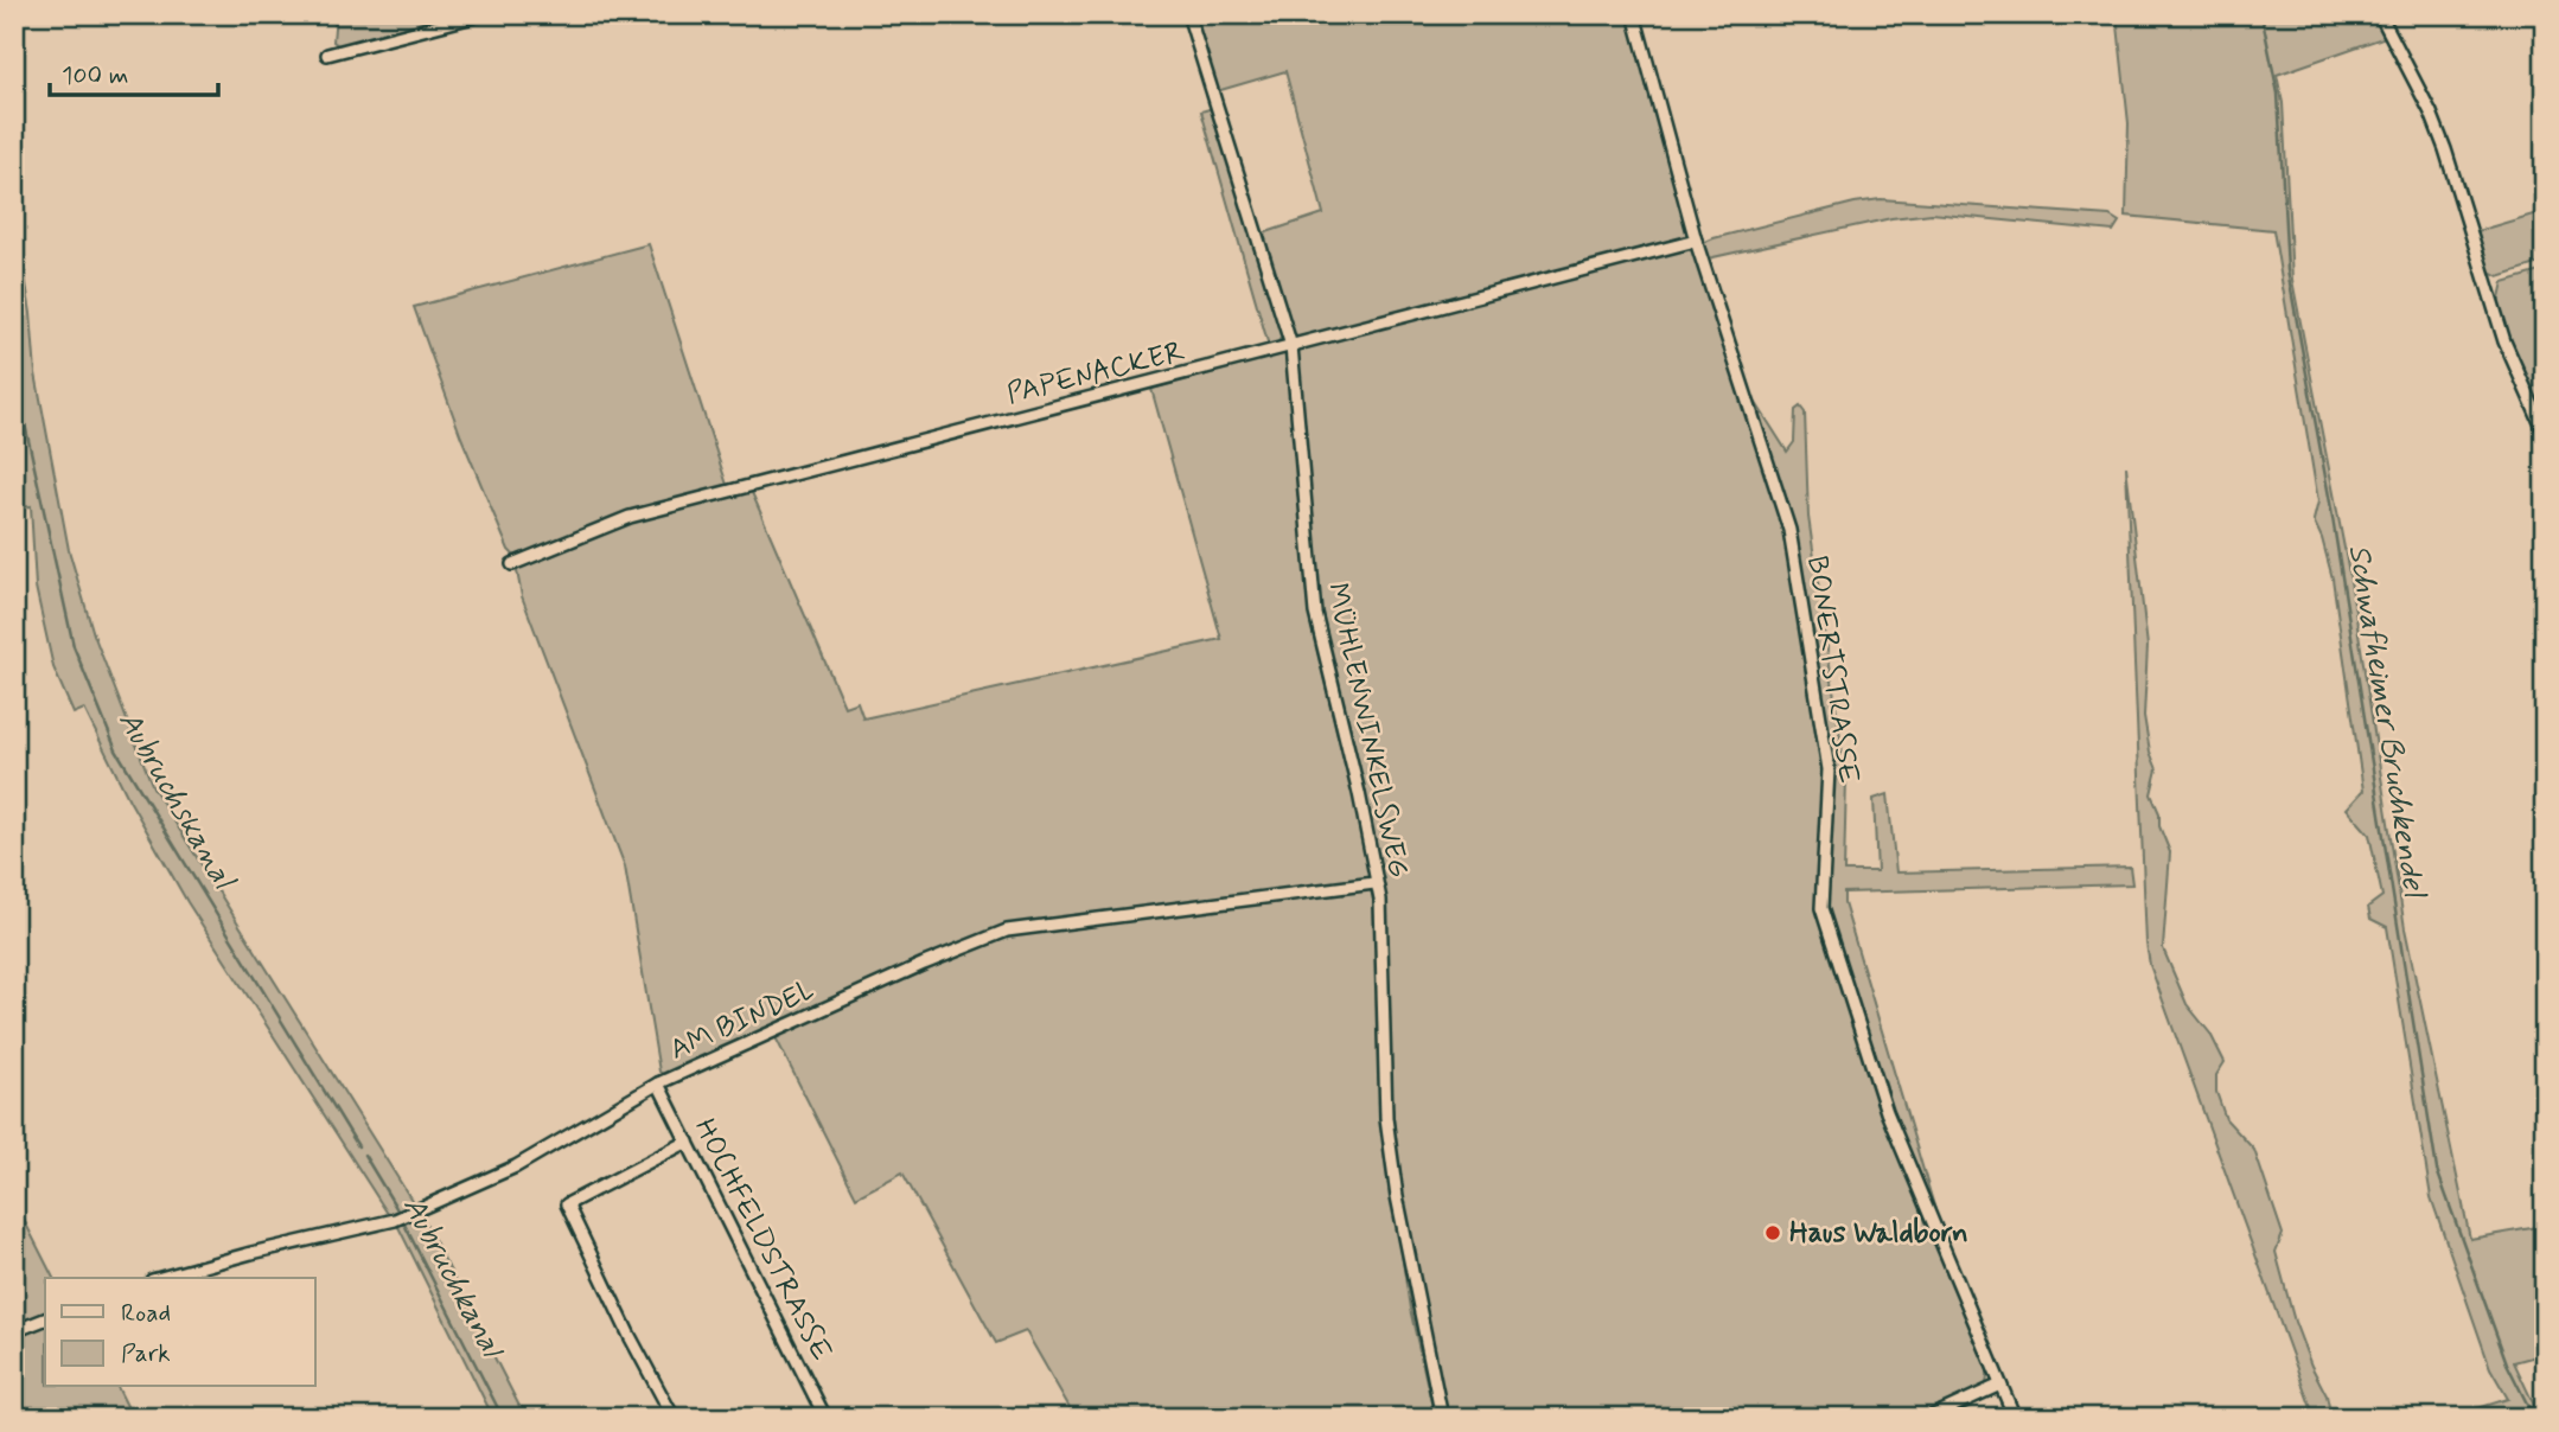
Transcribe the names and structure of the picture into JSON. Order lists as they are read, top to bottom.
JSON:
{
  "streets": {
    "street": [
      "PAPENACKER",
      "BONERTSTRASSE",
      "MÜHLENWINKELSWEG",
      "AM BINDEL",
      "HOCHFELDSTRASSE"
    ]
  },
  "crossings": [
    ["PAPENACKER", "BONERTSTRASSE"],
    ["PAPENACKER", "MÜHLENWINKELSWEG"],
    ["MÜHLENWINKELSWEG", "AM BINDEL"],
    ["AM BINDEL", "HOCHFELDSTRASSE"]
  ],
  "water": ["Schwafheimer Bruchkendel", "Aubruchskanal", "Aubruchkanal"],
  "places": ["Haus Waldborn"],
  "legend": ["Road", "Park"],
  "scale_bar": "100 m"
}
